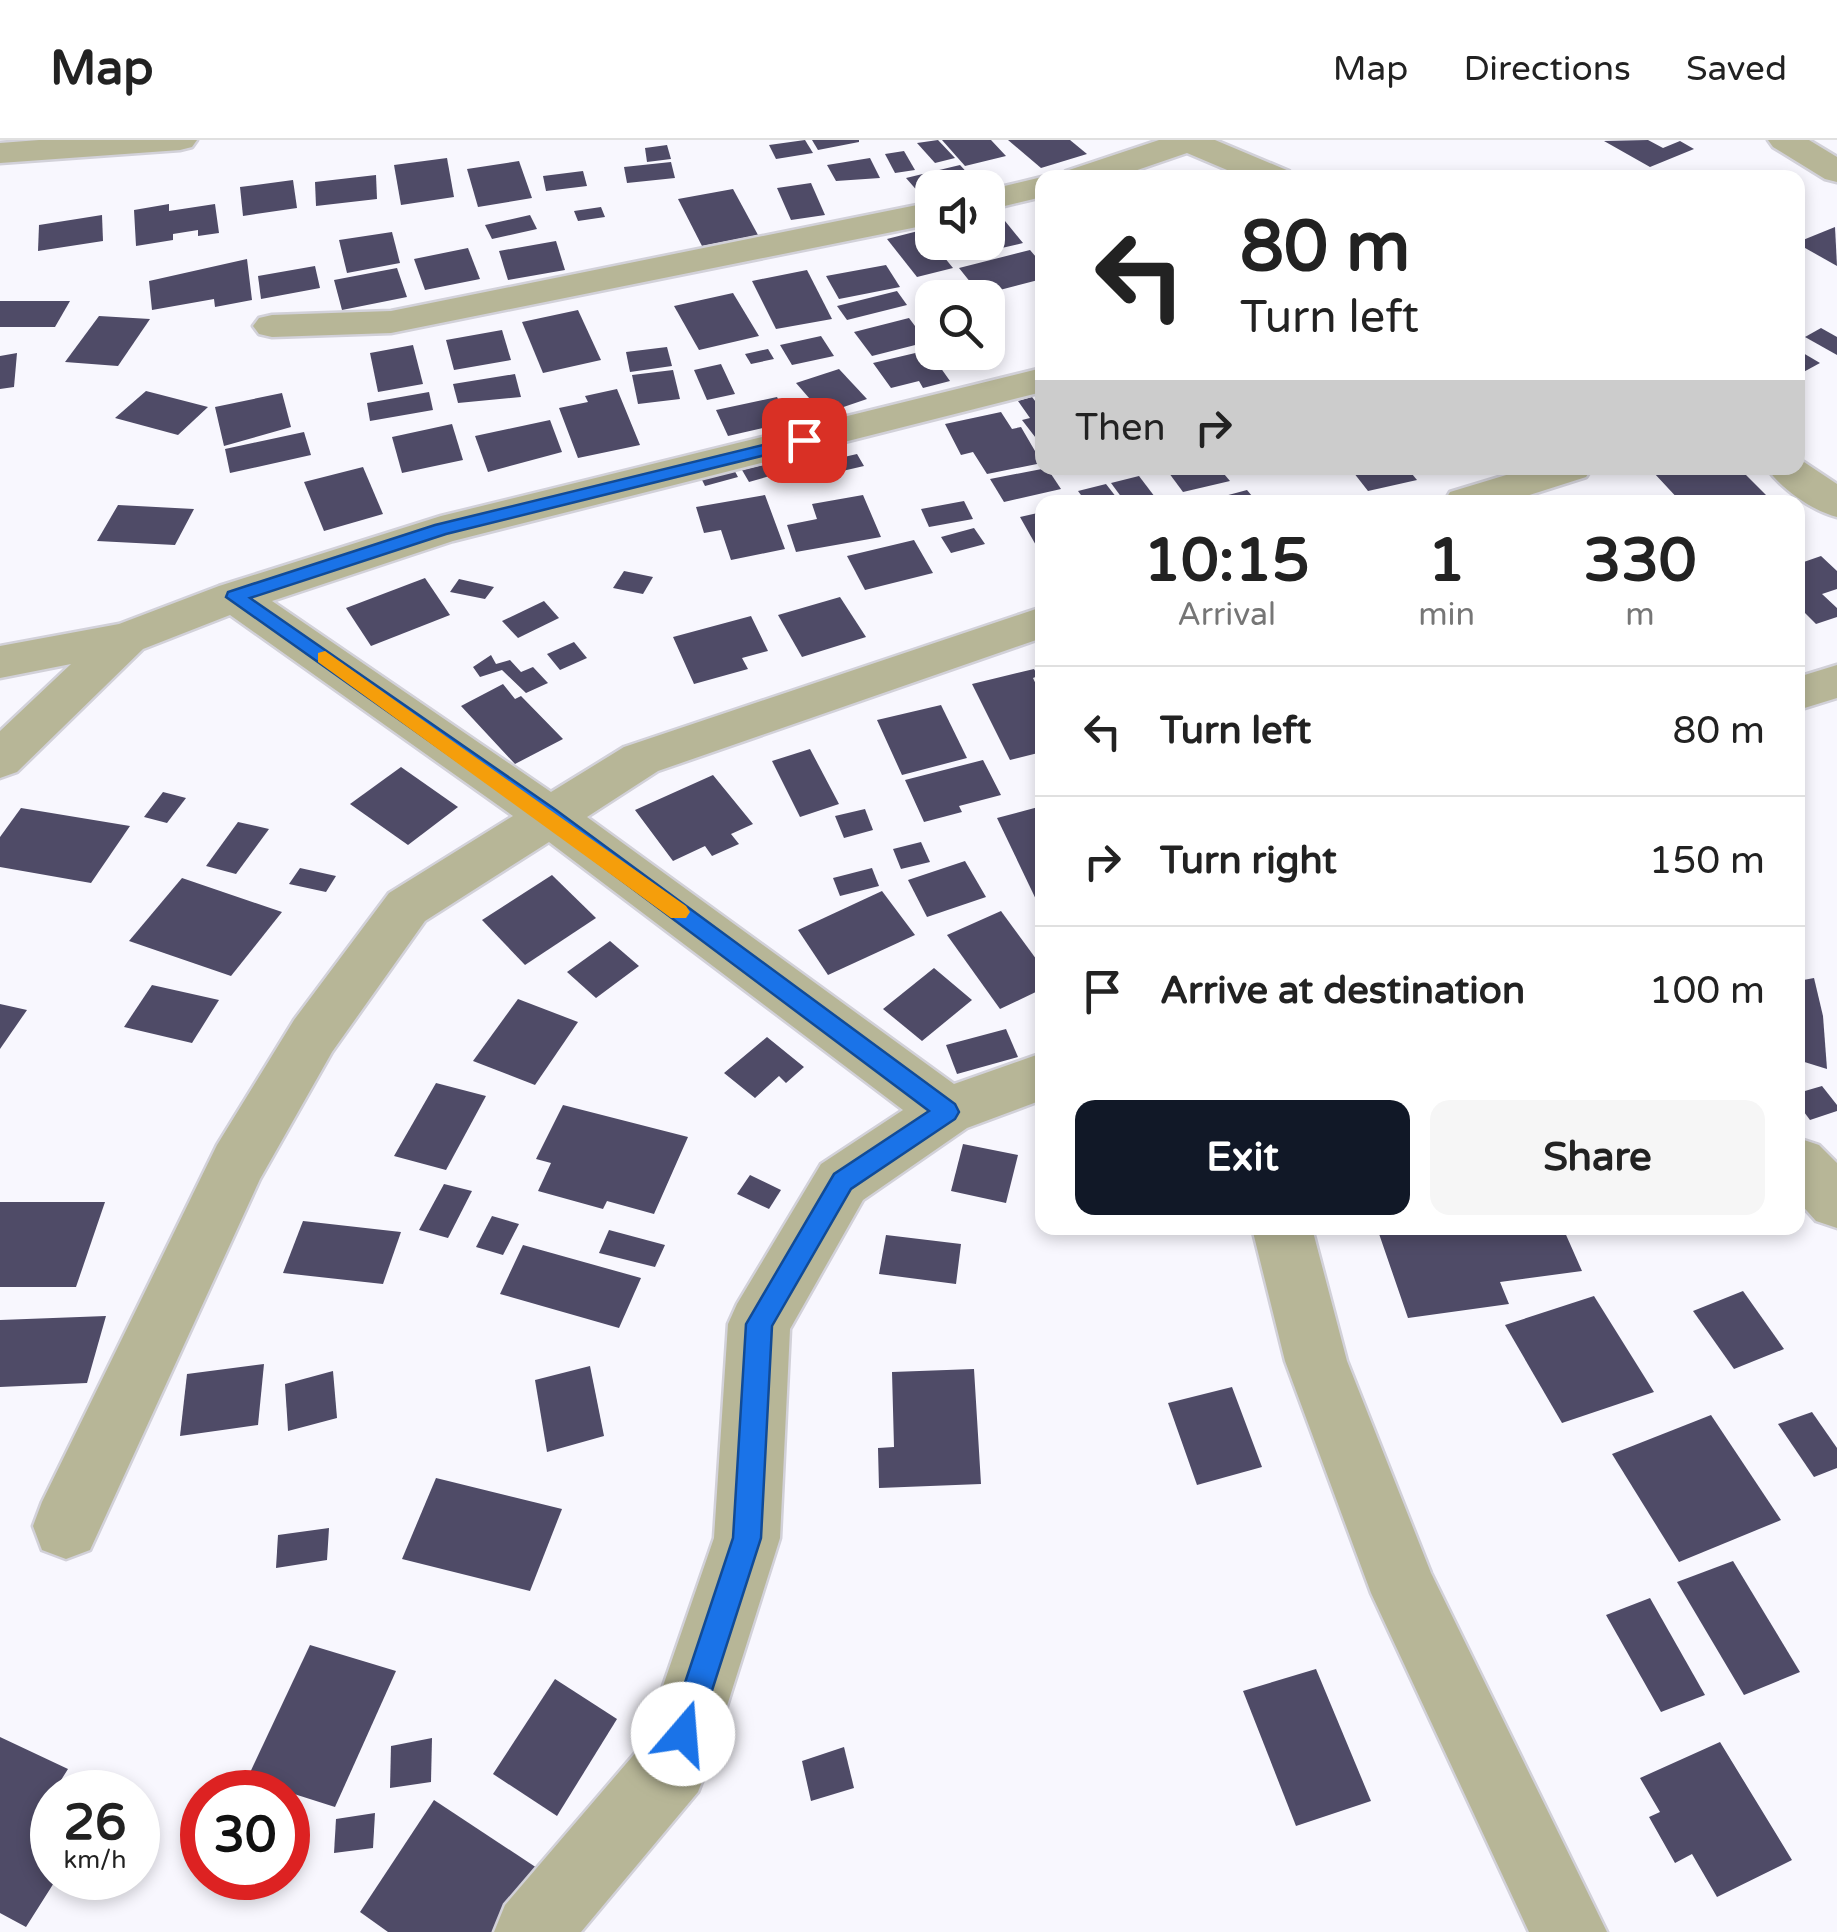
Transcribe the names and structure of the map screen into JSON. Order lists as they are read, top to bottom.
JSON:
{
  "page": {
    "header": "Map",
    "nav": ["Map", "Directions", "Saved"],
    "turn": ["80 m", "Turn left"],
    "then": "Then",
    "eta": [
      "10:15",
      "Arrival",
      "1",
      "min",
      "330",
      "m"
    ],
    "list": [
      {
        "name": "Turn left",
        "value": "80 m"
      },
      {
        "name": "Turn right",
        "value": "150 m"
      },
      {
        "name": "Arrive at destination",
        "value": "100 m"
      }
    ],
    "buttons": ["Exit", "Share"],
    "speed": "26 km/h",
    "limit": "30"
  }
}
